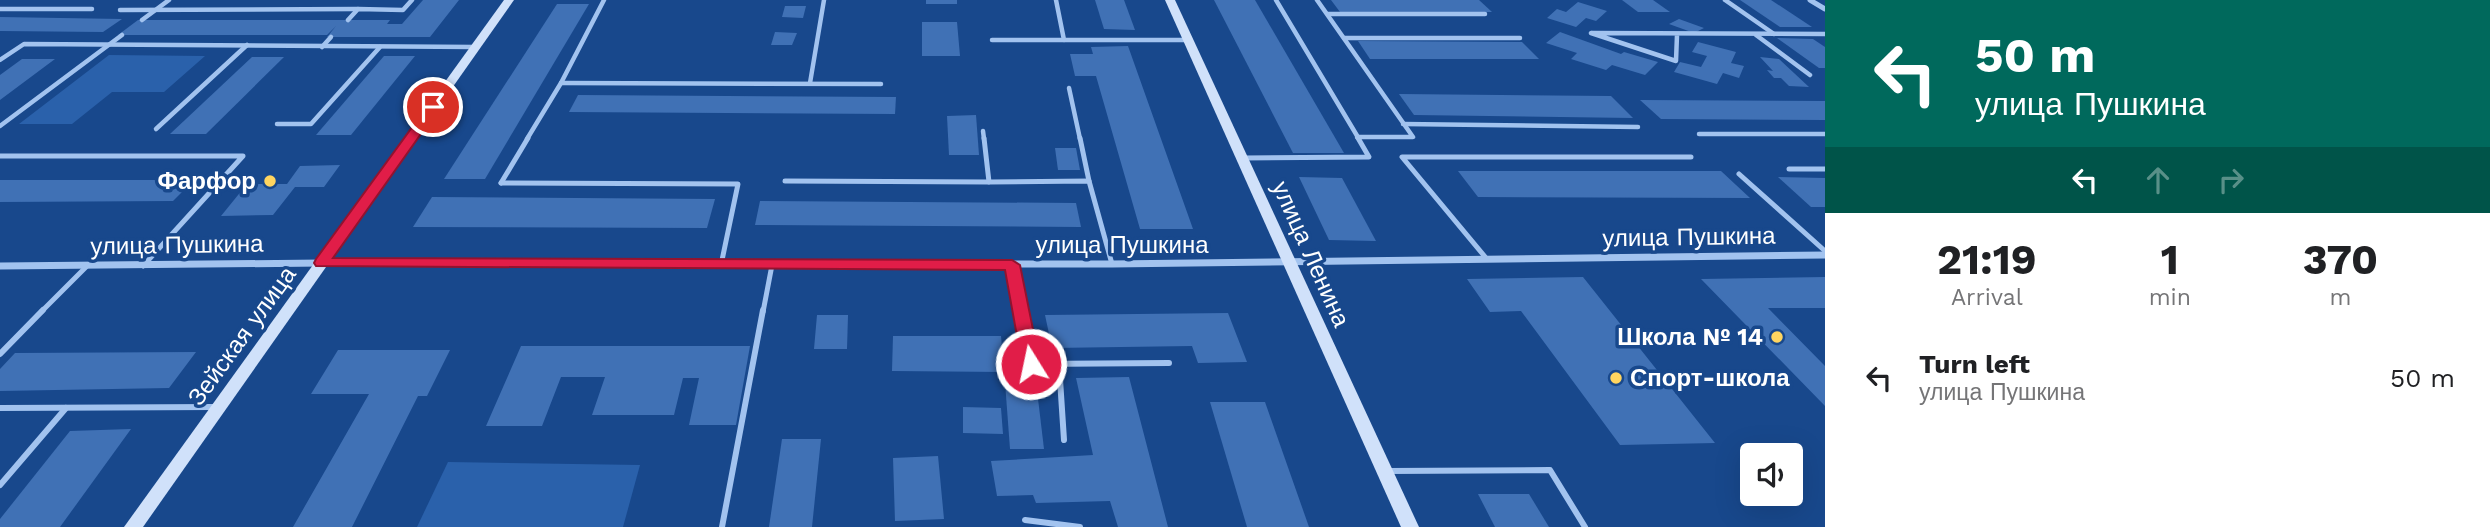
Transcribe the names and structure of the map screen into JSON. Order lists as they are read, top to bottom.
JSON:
{
  "streets": {
    "street": ["улица Пушкина", "улица Ленина", "Зейская улица"]
  },
  "crossings": [
    ["улица Пушкина", "улица Ленина"],
    ["улица Пушкина", "Зейская улица"]
  ],
  "places": ["Фарфор", "Школа № 14", "Спорт-школа"],
  "page": {
    "turn": ["50 m", "улица Пушкина"],
    "eta": [
      "21:19",
      "Arrival",
      "1",
      "min",
      "370",
      "m"
    ],
    "list": [
      {
        "name": "Turn left",
        "note": "улица Пушкина",
        "value": "50 m"
      }
    ]
  }
}
